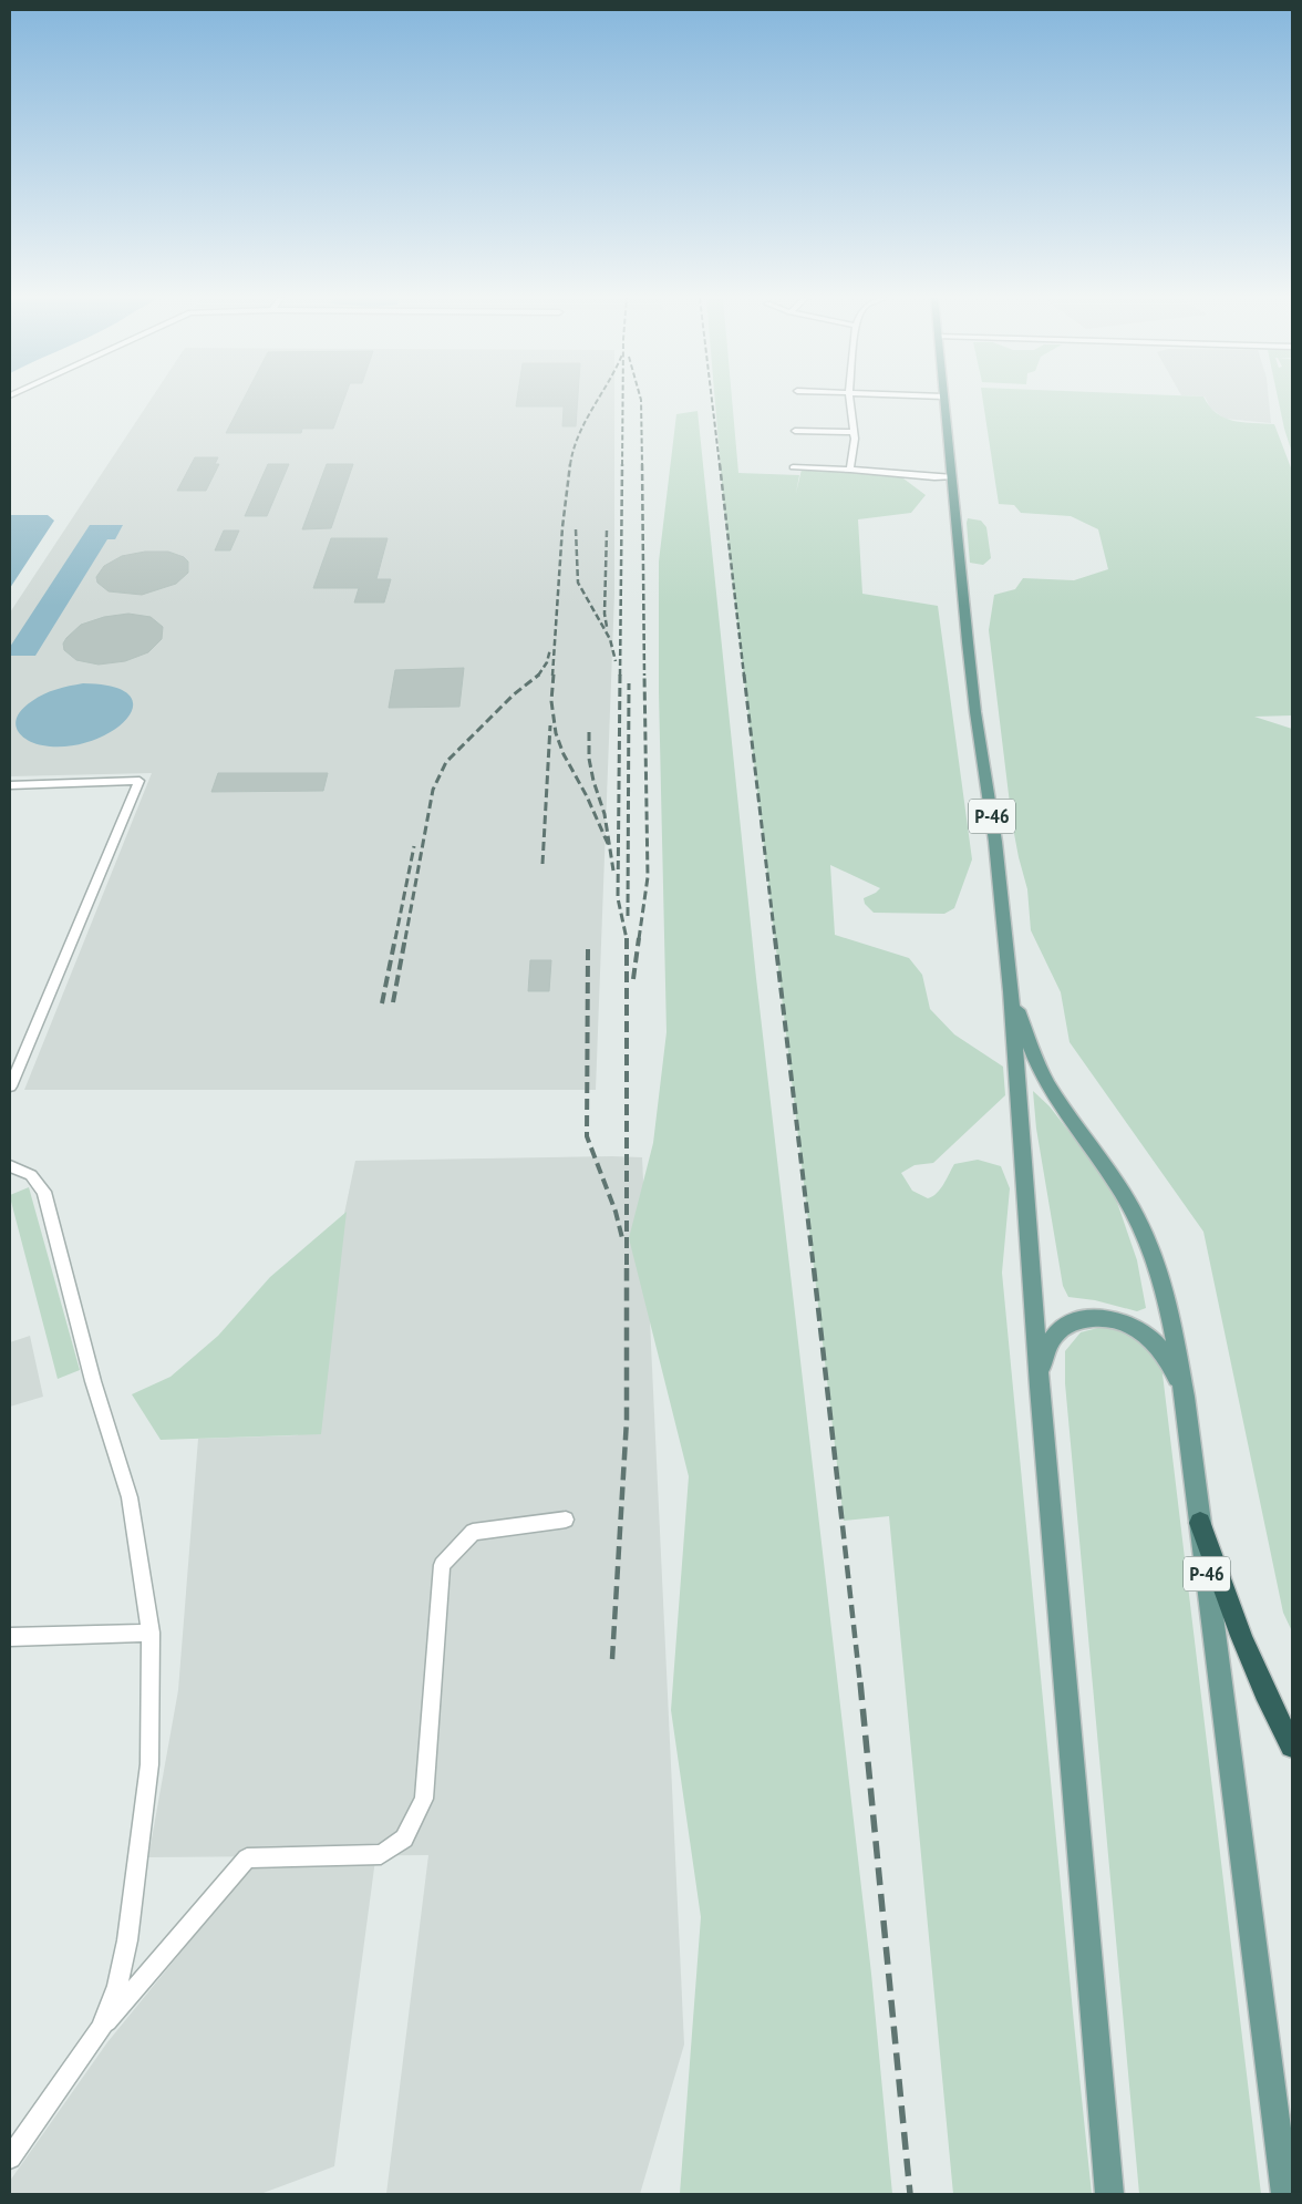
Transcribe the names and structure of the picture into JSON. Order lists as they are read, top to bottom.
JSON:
{
  "streets": {
    "main road": ["Р-46"]
  }
}
